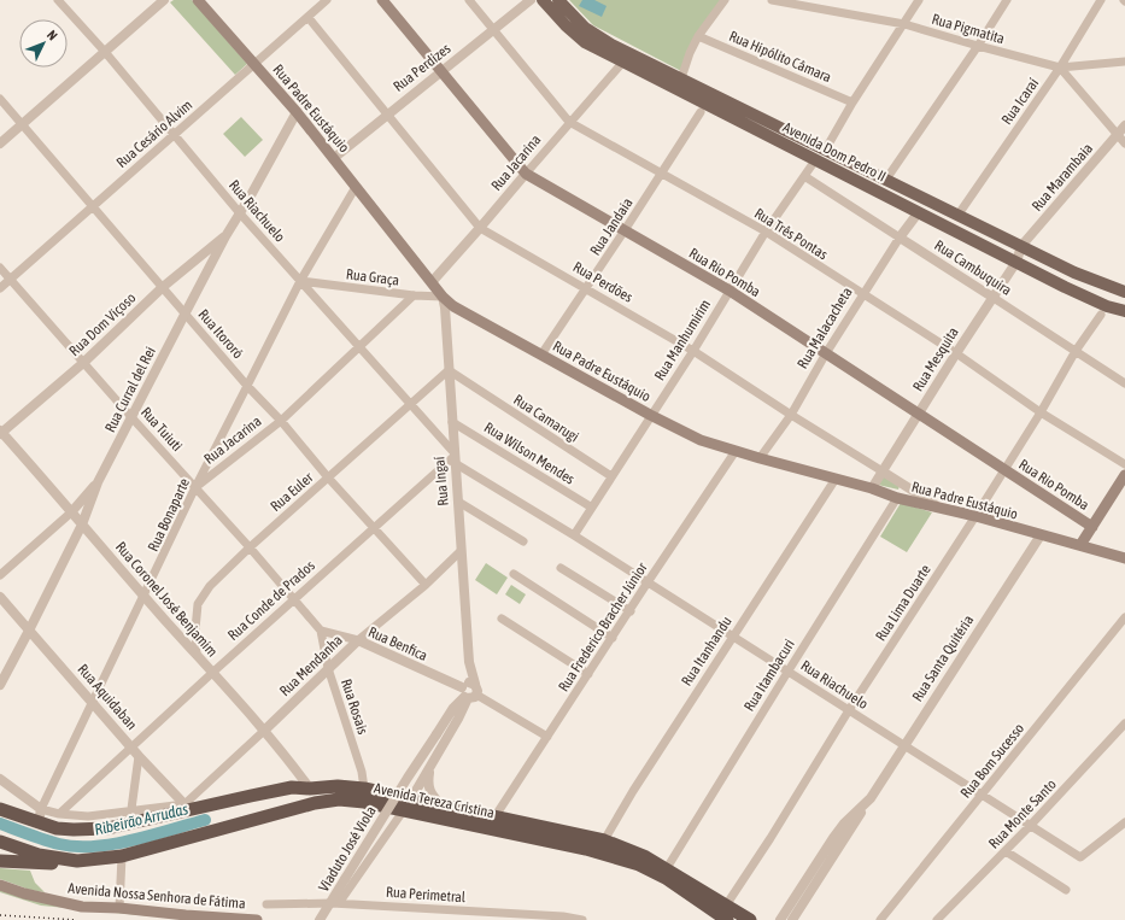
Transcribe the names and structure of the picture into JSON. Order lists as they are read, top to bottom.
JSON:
{
  "streets": {
    "highway": ["Avenida Tereza Cristina"],
    "main road": [
      "Rua Padre Eustáquio",
      "Avenida Dom Pedro II",
      "Rua Rio Pomba",
      "Avenida Nossa Senhora de Fátima"
    ],
    "street": [
      "Rua Pigmatita",
      "Rua Hipólito Câmara",
      "Rua Perdizes",
      "Rua Icaraí",
      "Rua Cesário Alvim",
      "Rua Jacarina",
      "Rua Marambaia",
      "Rua Riachuelo",
      "Rua Jandaia",
      "Rua Três Pontas",
      "Rua Cambuquira",
      "Rua Graça",
      "Rua Perdões",
      "Rua Dom Viçoso",
      "Rua Malacacheta",
      "Rua Itororó",
      "Rua Manhumirim",
      "Rua Mesquita",
      "Rua Curral del Rei",
      "Rua Camarugi",
      "Rua Tuiuti",
      "Rua Wilson Mendes",
      "Rua Ingaí",
      "Rua Euler",
      "Rua Bonaparte",
      "Rua Coronel José Benjamim",
      "Rua Conde de Prados",
      "Rua Lima Duarte",
      "Rua Frederico Bracher Júnior",
      "Rua Benfica",
      "Rua Itanhandu",
      "Rua Santa Quitéria",
      "Rua Mendanha",
      "Rua Itambacuri",
      "Rua Aquidaban",
      "Rua Rosais",
      "Rua Bom Sucesso",
      "Rua Monte Santo",
      "Viaduto José Viola",
      "Rua Perimetral"
    ]
  },
  "crossings": [
    ["Rua Pigmatita", "Rua Icaraí"],
    ["Rua Perdizes", "Rua Padre Eustáquio"],
    ["Rua Perdizes", "Rua Três Pontas"],
    ["Rua Perdizes", "Rua Rio Pomba"],
    ["Rua Perdizes", "Rua Perdões"],
    ["Rua Icaraí", "Avenida Dom Pedro II"],
    ["Rua Padre Eustáquio", "Rua Cesário Alvim"],
    ["Rua Padre Eustáquio", "Rua Jacarina"],
    ["Rua Padre Eustáquio", "Rua Jandaia"],
    ["Rua Padre Eustáquio", "Rua Graça"],
    ["Rua Padre Eustáquio", "Rua Perdões"],
    ["Rua Padre Eustáquio", "Rua Malacacheta"],
    ["Rua Padre Eustáquio", "Rua Manhumirim"],
    ["Rua Padre Eustáquio", "Rua Mesquita"],
    ["Rua Padre Eustáquio", "Rua Curral del Rei"],
    ["Rua Padre Eustáquio", "Rua Ingaí"],
    ["Rua Padre Eustáquio", "Rua Bonaparte"],
    ["Rua Padre Eustáquio", "Rua Lima Duarte"],
    ["Rua Padre Eustáquio", "Rua Frederico Bracher Júnior"],
    ["Rua Padre Eustáquio", "Rua Itanhandu"],
    ["Rua Padre Eustáquio", "Rua Santa Quitéria"],
    ["Rua Padre Eustáquio", "Rua Itambacuri"],
    ["Rua Cesário Alvim", "Rua Riachuelo"],
    ["Rua Cesário Alvim", "Rua Perdões"],
    ["Rua Cesário Alvim", "Rua Itororó"],
    ["Rua Cesário Alvim", "Rua Tuiuti"],
    ["Avenida Dom Pedro II", "Rua Jacarina"],
    ["Avenida Dom Pedro II", "Rua Marambaia"],
    ["Avenida Dom Pedro II", "Rua Malacacheta"],
    ["Avenida Dom Pedro II", "Rua Manhumirim"],
    ["Avenida Dom Pedro II", "Rua Mesquita"],
    ["Rua Jacarina", "Rua Riachuelo"],
    ["Rua Jacarina", "Rua Três Pontas"],
    ["Rua Jacarina", "Rua Rio Pomba"],
    ["Rua Jacarina", "Rua Graça"],
    ["Rua Jacarina", "Rua Perdões"],
    ["Rua Jacarina", "Rua Itororó"],
    ["Rua Jacarina", "Rua Tuiuti"],
    ["Rua Jacarina", "Rua Bonaparte"],
    ["Rua Marambaia", "Rua Mesquita"],
    ["Rua Riachuelo", "Rua Graça"],
    ["Rua Riachuelo", "Rua Manhumirim"],
    ["Rua Riachuelo", "Rua Curral del Rei"],
    ["Rua Riachuelo", "Rua Ingaí"],
    ["Rua Riachuelo", "Rua Euler"],
    ["Rua Riachuelo", "Rua Bonaparte"],
    ["Rua Riachuelo", "Rua Conde de Prados"],
    ["Rua Riachuelo", "Rua Lima Duarte"],
    ["Rua Riachuelo", "Rua Frederico Bracher Júnior"],
    ["Rua Riachuelo", "Rua Itanhandu"],
    ["Rua Riachuelo", "Rua Santa Quitéria"],
    ["Rua Riachuelo", "Rua Itambacuri"],
    ["Rua Riachuelo", "Rua Bom Sucesso"],
    ["Rua Riachuelo", "Rua Monte Santo"],
    ["Rua Jandaia", "Rua Três Pontas"],
    ["Rua Jandaia", "Rua Rio Pomba"],
    ["Rua Jandaia", "Rua Perdões"],
    ["Rua Três Pontas", "Rua Malacacheta"],
    ["Rua Três Pontas", "Rua Manhumirim"],
    ["Rua Três Pontas", "Rua Mesquita"],
    ["Rua Três Pontas", "Rua Lima Duarte"],
    ["Rua Cambuquira", "Rua Malacacheta"],
    ["Rua Cambuquira", "Rua Manhumirim"],
    ["Rua Cambuquira", "Rua Mesquita"],
    ["Rua Cambuquira", "Rua Lima Duarte"],
    ["Rua Rio Pomba", "Rua Malacacheta"],
    ["Rua Rio Pomba", "Rua Manhumirim"],
    ["Rua Rio Pomba", "Rua Mesquita"],
    ["Rua Rio Pomba", "Rua Lima Duarte"],
    ["Rua Graça", "Rua Ingaí"],
    ["Rua Graça", "Rua Bonaparte"],
    ["Rua Perdões", "Rua Malacacheta"],
    ["Rua Perdões", "Rua Manhumirim"],
    ["Rua Perdões", "Rua Mesquita"],
    ["Rua Dom Viçoso", "Rua Itororó"],
    ["Rua Dom Viçoso", "Rua Curral del Rei"],
    ["Rua Dom Viçoso", "Rua Tuiuti"],
    ["Rua Dom Viçoso", "Rua Coronel José Benjamim"],
    ["Rua Itororó", "Rua Curral del Rei"],
    ["Rua Itororó", "Rua Euler"],
    ["Rua Itororó", "Rua Bonaparte"],
    ["Rua Itororó", "Rua Conde de Prados"],
    ["Rua Itororó", "Rua Mendanha"],
    ["Rua Manhumirim", "Rua Camarugi"],
    ["Rua Manhumirim", "Rua Wilson Mendes"],
    ["Rua Curral del Rei", "Rua Tuiuti"],
    ["Rua Curral del Rei", "Rua Coronel José Benjamim"],
    ["Rua Curral del Rei", "Rua Aquidaban"],
    ["Rua Camarugi", "Rua Ingaí"],
    ["Rua Camarugi", "Rua Euler"],
    ["Rua Tuiuti", "Rua Euler"],
    ["Rua Tuiuti", "Rua Bonaparte"],
    ["Rua Tuiuti", "Rua Conde de Prados"],
    ["Rua Tuiuti", "Rua Benfica"],
    ["Rua Tuiuti", "Rua Rosais"],
    ["Rua Wilson Mendes", "Rua Ingaí"],
    ["Rua Ingaí", "Rua Euler"],
    ["Rua Ingaí", "Rua Conde de Prados"],
    ["Rua Ingaí", "Rua Benfica"],
    ["Rua Ingaí", "Rua Mendanha"],
    ["Rua Ingaí", "Avenida Tereza Cristina"],
    ["Rua Ingaí", "Viaduto José Viola"],
    ["Rua Euler", "Rua Coronel José Benjamim"],
    ["Rua Bonaparte", "Rua Coronel José Benjamim"],
    ["Rua Bonaparte", "Rua Aquidaban"],
    ["Rua Coronel José Benjamim", "Rua Conde de Prados"],
    ["Rua Coronel José Benjamim", "Rua Mendanha"],
    ["Rua Coronel José Benjamim", "Avenida Tereza Cristina"],
    ["Rua Conde de Prados", "Rua Aquidaban"],
    ["Rua Lima Duarte", "Avenida Tereza Cristina"],
    ["Rua Frederico Bracher Júnior", "Rua Benfica"],
    ["Rua Frederico Bracher Júnior", "Avenida Tereza Cristina"],
    ["Rua Benfica", "Rua Mendanha"],
    ["Rua Benfica", "Rua Rosais"],
    ["Rua Benfica", "Viaduto José Viola"],
    ["Rua Itanhandu", "Avenida Tereza Cristina"],
    ["Rua Mendanha", "Rua Aquidaban"],
    ["Rua Mendanha", "Rua Rosais"],
    ["Rua Mendanha", "Avenida Tereza Cristina"],
    ["Rua Itambacuri", "Avenida Tereza Cristina"],
    ["Rua Aquidaban", "Avenida Tereza Cristina"],
    ["Rua Rosais", "Avenida Tereza Cristina"],
    ["Viaduto José Viola", "Rua Perimetral"]
  ],
  "water": ["Ribeirão Arrudas"],
  "north": "top right"
}
